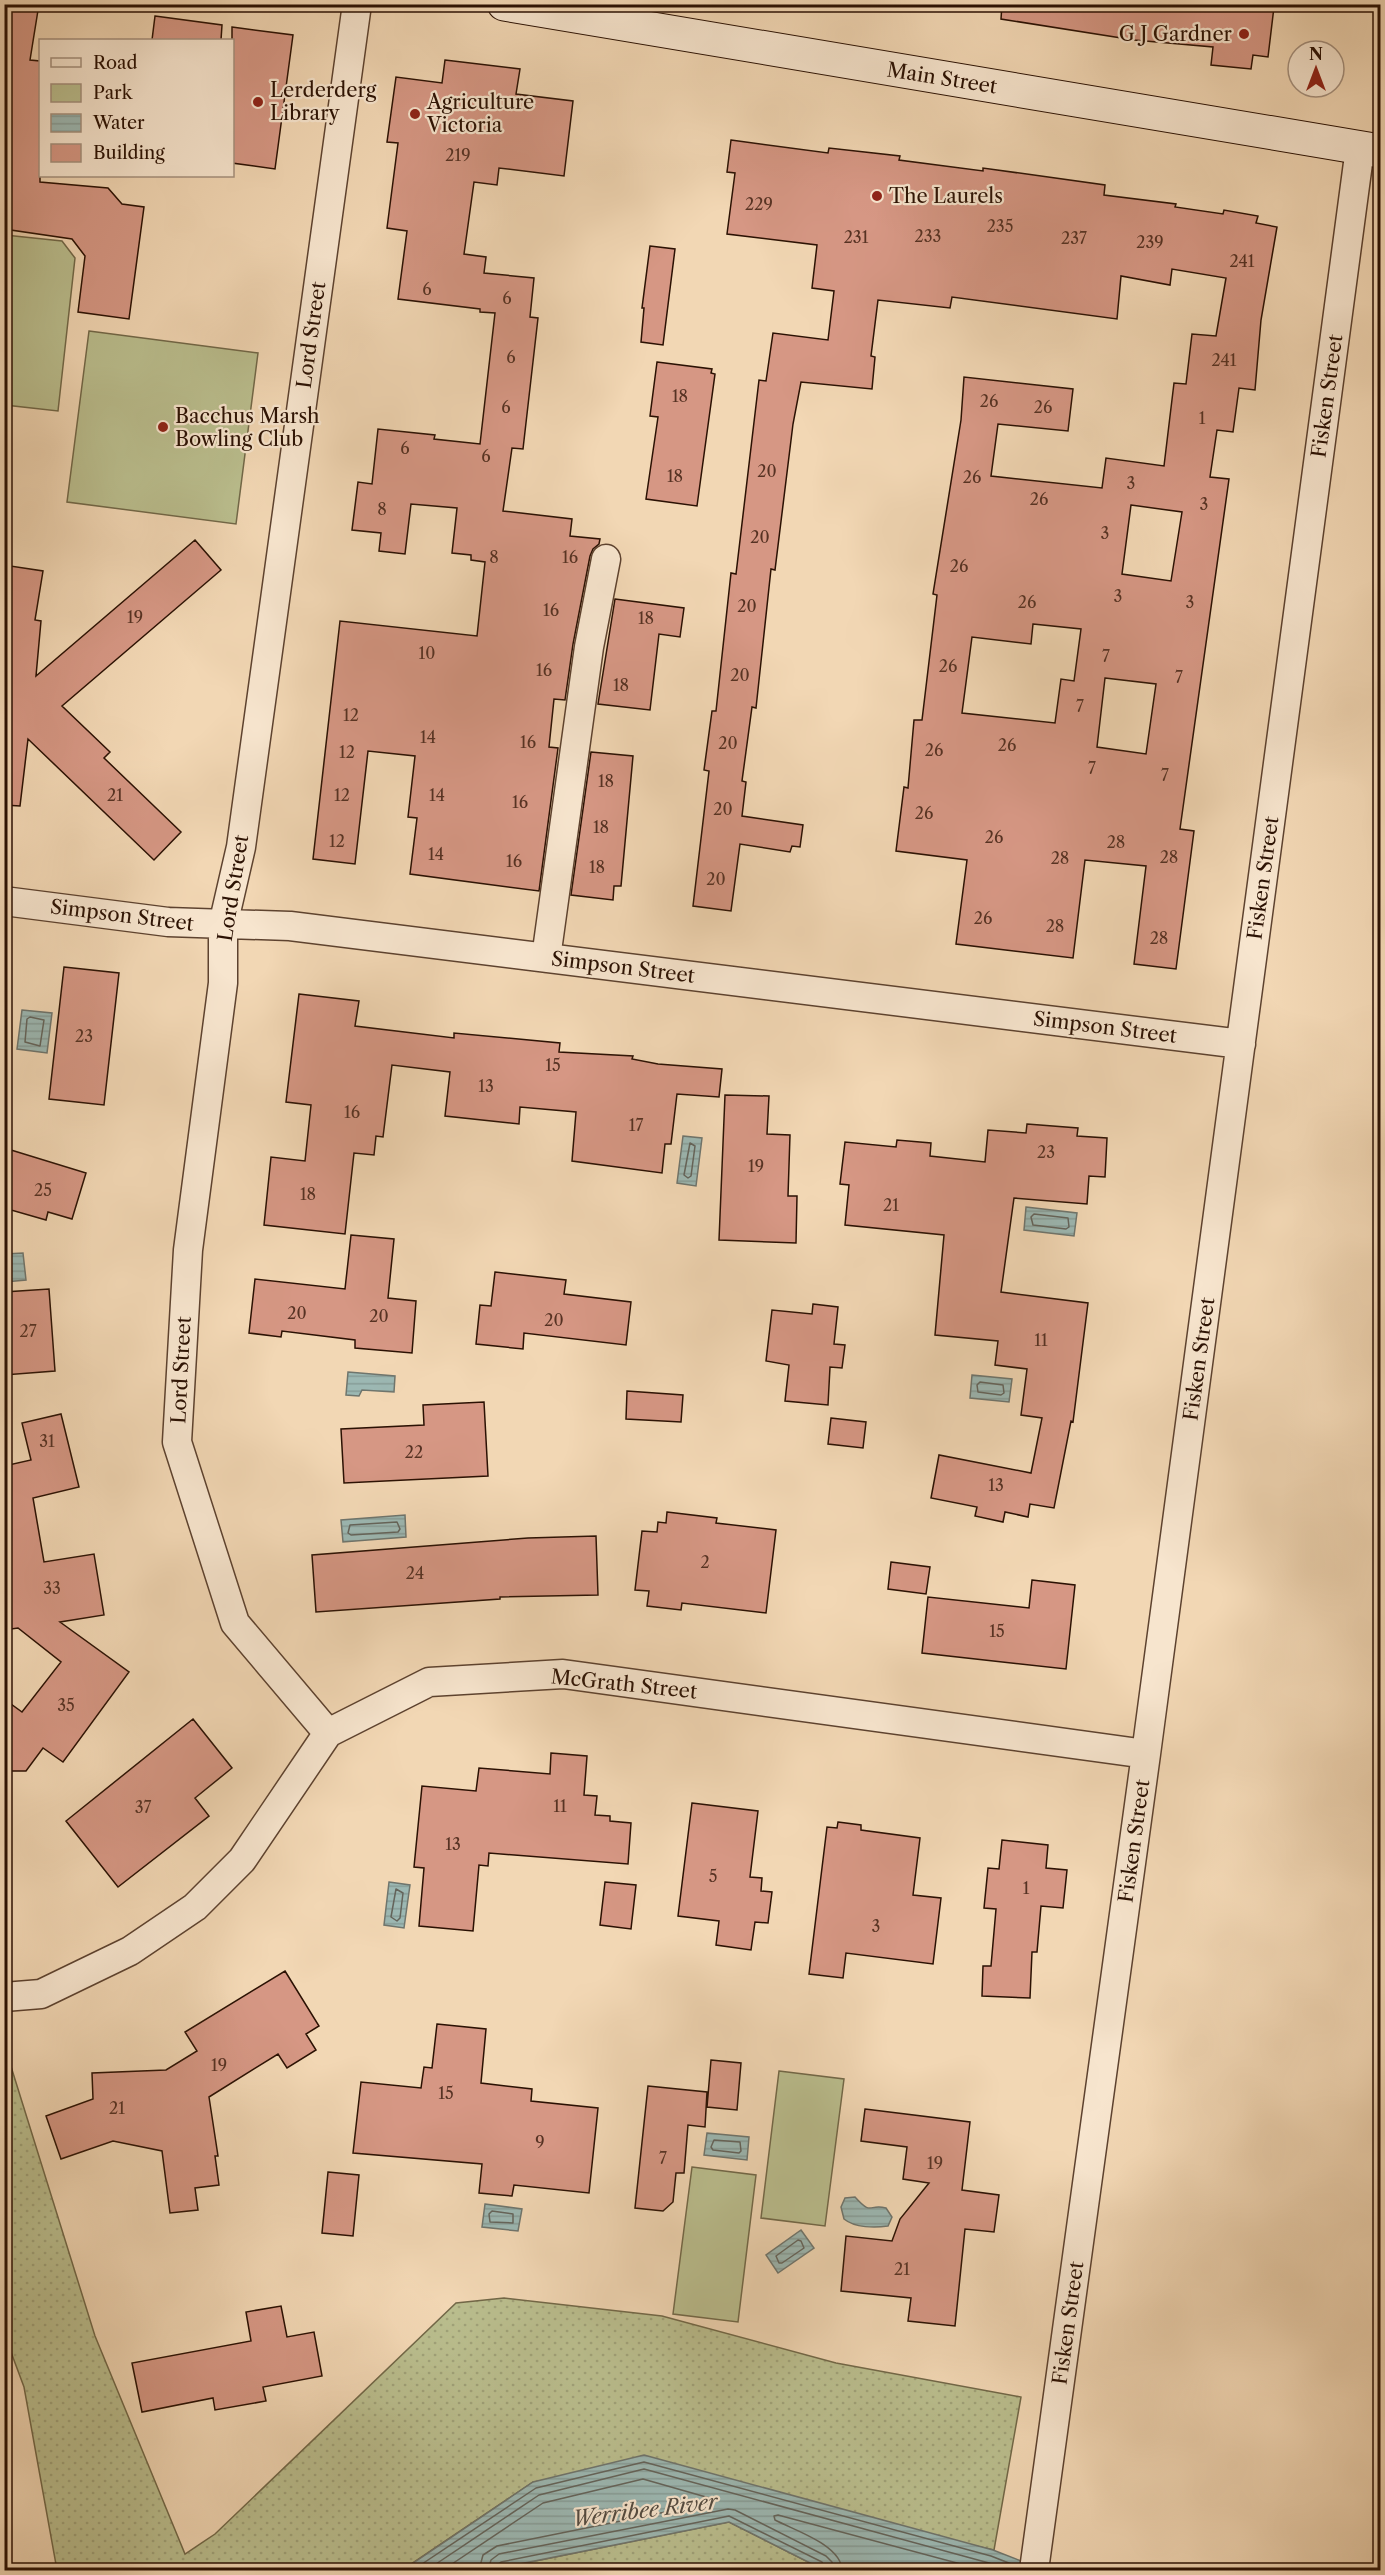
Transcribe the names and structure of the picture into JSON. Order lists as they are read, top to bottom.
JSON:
{
  "streets": {
    "main road": ["Main Street"],
    "street": [
      "Lord Street",
      "Fisken Street",
      "Simpson Street",
      "McGrath Street"
    ]
  },
  "crossings": [
    ["Main Street", "Fisken Street"],
    ["Lord Street", "Simpson Street"],
    ["Lord Street", "McGrath Street"],
    ["Fisken Street", "Simpson Street"],
    ["Fisken Street", "McGrath Street"]
  ],
  "water": ["Werribee River"],
  "places": [
    "G J Gardner",
    "Lerderderg Library",
    "Agriculture Victoria",
    "The Laurels",
    "Bacchus Marsh Bowling Club"
  ],
  "house_numbers": [
    "219",
    "229",
    "235",
    "233",
    "231",
    "237",
    "239",
    "241",
    "6",
    "6",
    "6",
    "241",
    "18",
    "26",
    "6",
    "26",
    "1",
    "6",
    "6",
    "20",
    "18",
    "26",
    "3",
    "26",
    "3",
    "8",
    "3",
    "20",
    "8",
    "16",
    "26",
    "3",
    "26",
    "3",
    "20",
    "16",
    "19",
    "18",
    "10",
    "7",
    "26",
    "16",
    "20",
    "7",
    "18",
    "7",
    "12",
    "14",
    "16",
    "20",
    "26",
    "26",
    "12",
    "7",
    "7",
    "18",
    "21",
    "12",
    "14",
    "16",
    "20",
    "26",
    "18",
    "26",
    "12",
    "28",
    "14",
    "28",
    "28",
    "16",
    "18",
    "20",
    "26",
    "28",
    "28",
    "23",
    "15",
    "13",
    "16",
    "17",
    "23",
    "19",
    "25",
    "18",
    "21",
    "20",
    "20",
    "20",
    "27",
    "11",
    "31",
    "22",
    "13",
    "2",
    "24",
    "33",
    "15",
    "35",
    "11",
    "37",
    "13",
    "5",
    "1",
    "3",
    "19",
    "15",
    "21",
    "9",
    "7",
    "19",
    "21"
  ],
  "legend": [
    "Road",
    "Park",
    "Water",
    "Building"
  ],
  "north": "top"
}
